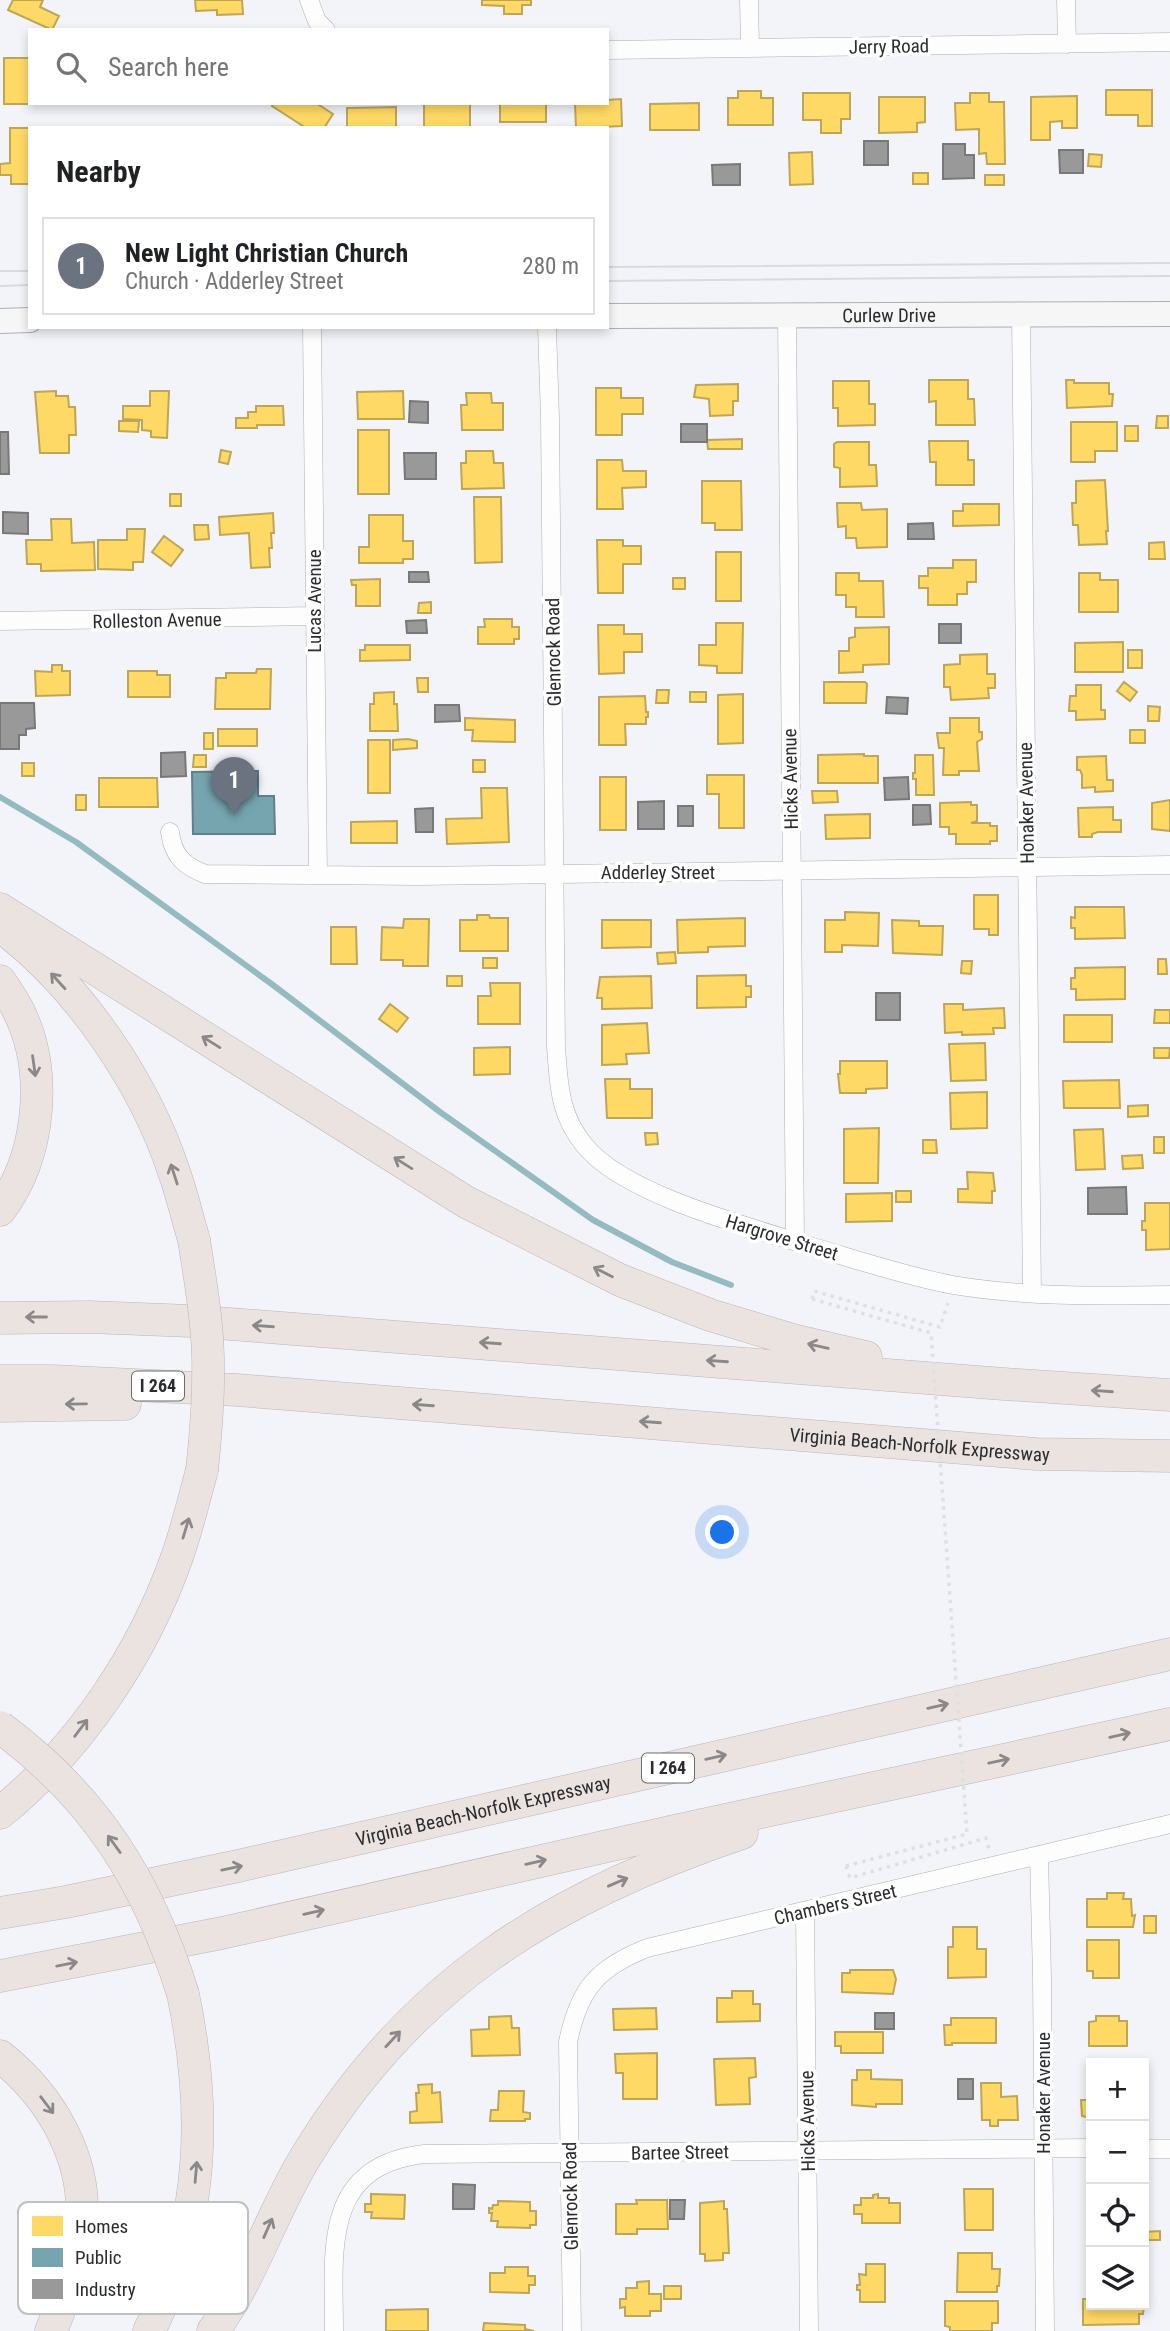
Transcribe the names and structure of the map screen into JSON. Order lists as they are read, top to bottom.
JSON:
{
  "streets": {
    "highway": ["I 264", "Virginia Beach-Norfolk Expressway"],
    "street": [
      "Jerry Road",
      "Curlew Drive",
      "Lucas Avenue",
      "Rolleston Avenue",
      "Glenrock Road",
      "Hicks Avenue",
      "Honaker Avenue",
      "Adderley Street",
      "Hargrove Street",
      "Chambers Street",
      "Bartee Street"
    ]
  },
  "crossings": [
    ["Curlew Drive", "Hicks Avenue"],
    ["Curlew Drive", "Honaker Avenue"],
    ["Lucas Avenue", "Rolleston Avenue"],
    ["Lucas Avenue", "Adderley Street"],
    ["Glenrock Road", "Adderley Street"],
    ["Glenrock Road", "Hargrove Street"],
    ["Glenrock Road", "Chambers Street"],
    ["Glenrock Road", "Bartee Street"],
    ["Hicks Avenue", "Adderley Street"],
    ["Hicks Avenue", "Hargrove Street"],
    ["Hicks Avenue", "Chambers Street"],
    ["Hicks Avenue", "Bartee Street"],
    ["Honaker Avenue", "Adderley Street"],
    ["Honaker Avenue", "Hargrove Street"],
    ["Honaker Avenue", "Chambers Street"],
    ["Honaker Avenue", "Bartee Street"]
  ],
  "legend": ["Homes", "Public", "Industry"],
  "page": {
    "search": "Search here",
    "heading": "Nearby",
    "list": [
      {
        "mark": "1",
        "name": "New Light Christian Church",
        "note": "Church · Adderley Street",
        "value": "280 m"
      }
    ],
    "pins": "1",
    "map_buttons": ["+", "−"]
  }
}
